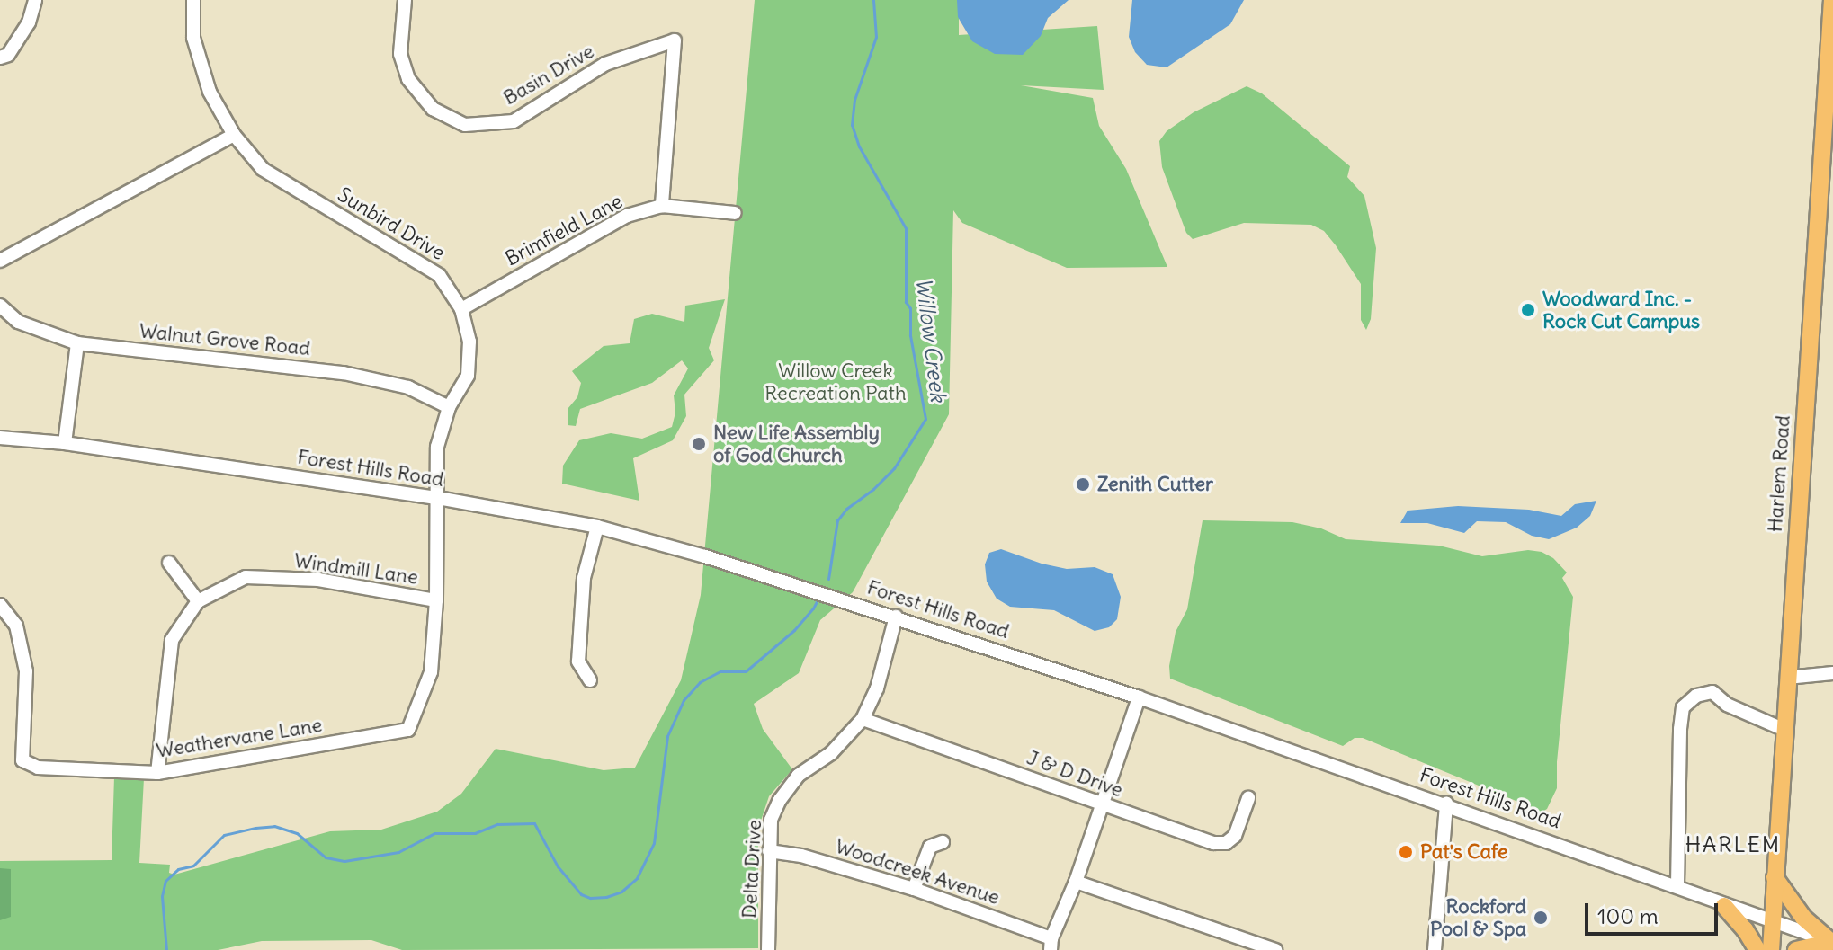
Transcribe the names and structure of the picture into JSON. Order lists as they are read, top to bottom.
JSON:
{
  "streets": {
    "main road": ["Harlem Road"],
    "street": [
      "Basin Drive",
      "Sunbird Drive",
      "Brimfield Lane",
      "Walnut Grove Road",
      "Forest Hills Road",
      "Windmill Lane",
      "Weathervane Lane",
      "J & D Drive",
      "Delta Drive",
      "Woodcreek Avenue"
    ]
  },
  "crossings": [
    ["Basin Drive", "Brimfield Lane"],
    ["Sunbird Drive", "Brimfield Lane"],
    ["Sunbird Drive", "Walnut Grove Road"],
    ["Sunbird Drive", "Forest Hills Road"],
    ["Sunbird Drive", "Windmill Lane"],
    ["Sunbird Drive", "Weathervane Lane"],
    ["Forest Hills Road", "Harlem Road"],
    ["Forest Hills Road", "Delta Drive"],
    ["Windmill Lane", "Weathervane Lane"],
    ["J & D Drive", "Delta Drive"],
    ["Delta Drive", "Woodcreek Avenue"]
  ],
  "districts": ["HARLEM"],
  "water": ["Willow Creek"],
  "parks": ["Willow Creek Recreation Path"],
  "places": [
    "Woodward Inc. - Rock Cut Campus",
    "New Life Assembly of God Church",
    "Zenith Cutter",
    "Pat's Cafe",
    "Rockford Pool & Spa"
  ],
  "scale_bar": "100 m"
}
